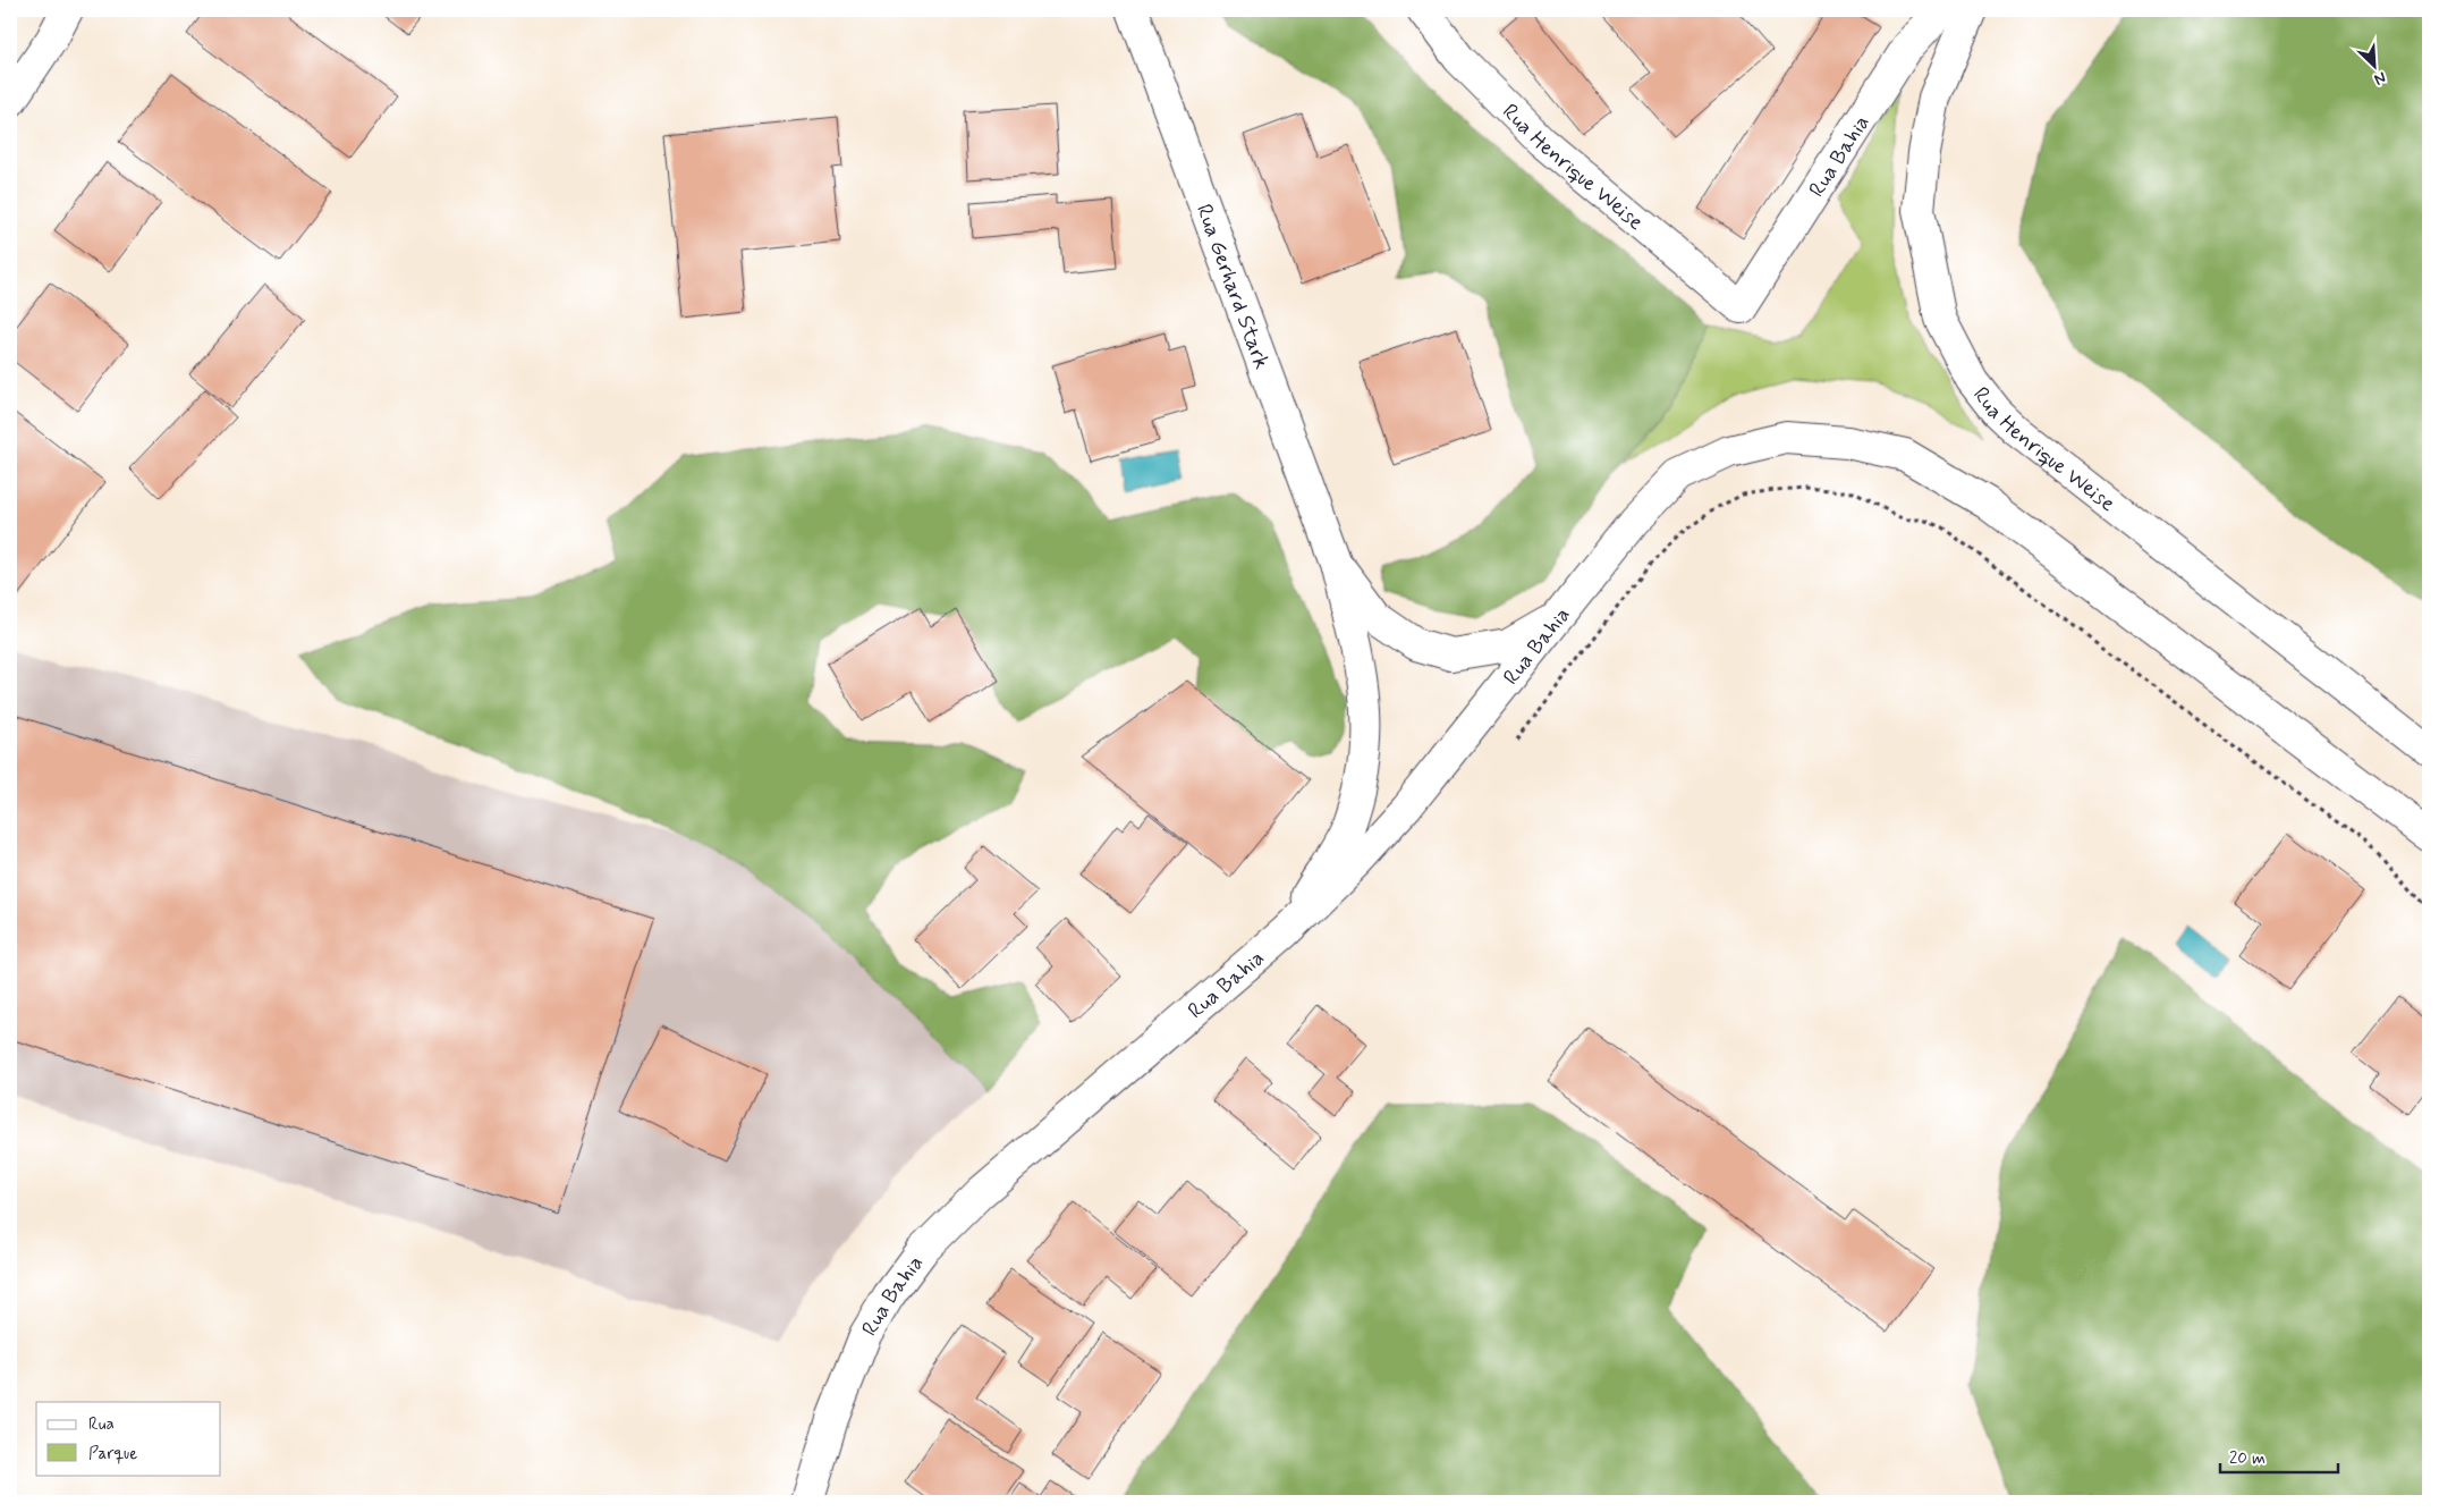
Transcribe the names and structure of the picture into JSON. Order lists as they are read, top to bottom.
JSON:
{
  "streets": {
    "main road": ["Rua Bahia", "Rua Henrique Weise", "Rua Gerhard Stark"]
  },
  "crossings": [
    ["Rua Bahia", "Rua Henrique Weise"],
    ["Rua Bahia", "Rua Gerhard Stark"]
  ],
  "legend": ["Rua", "Parque"],
  "scale_bar": "20 m",
  "north": "bottom right"
}
